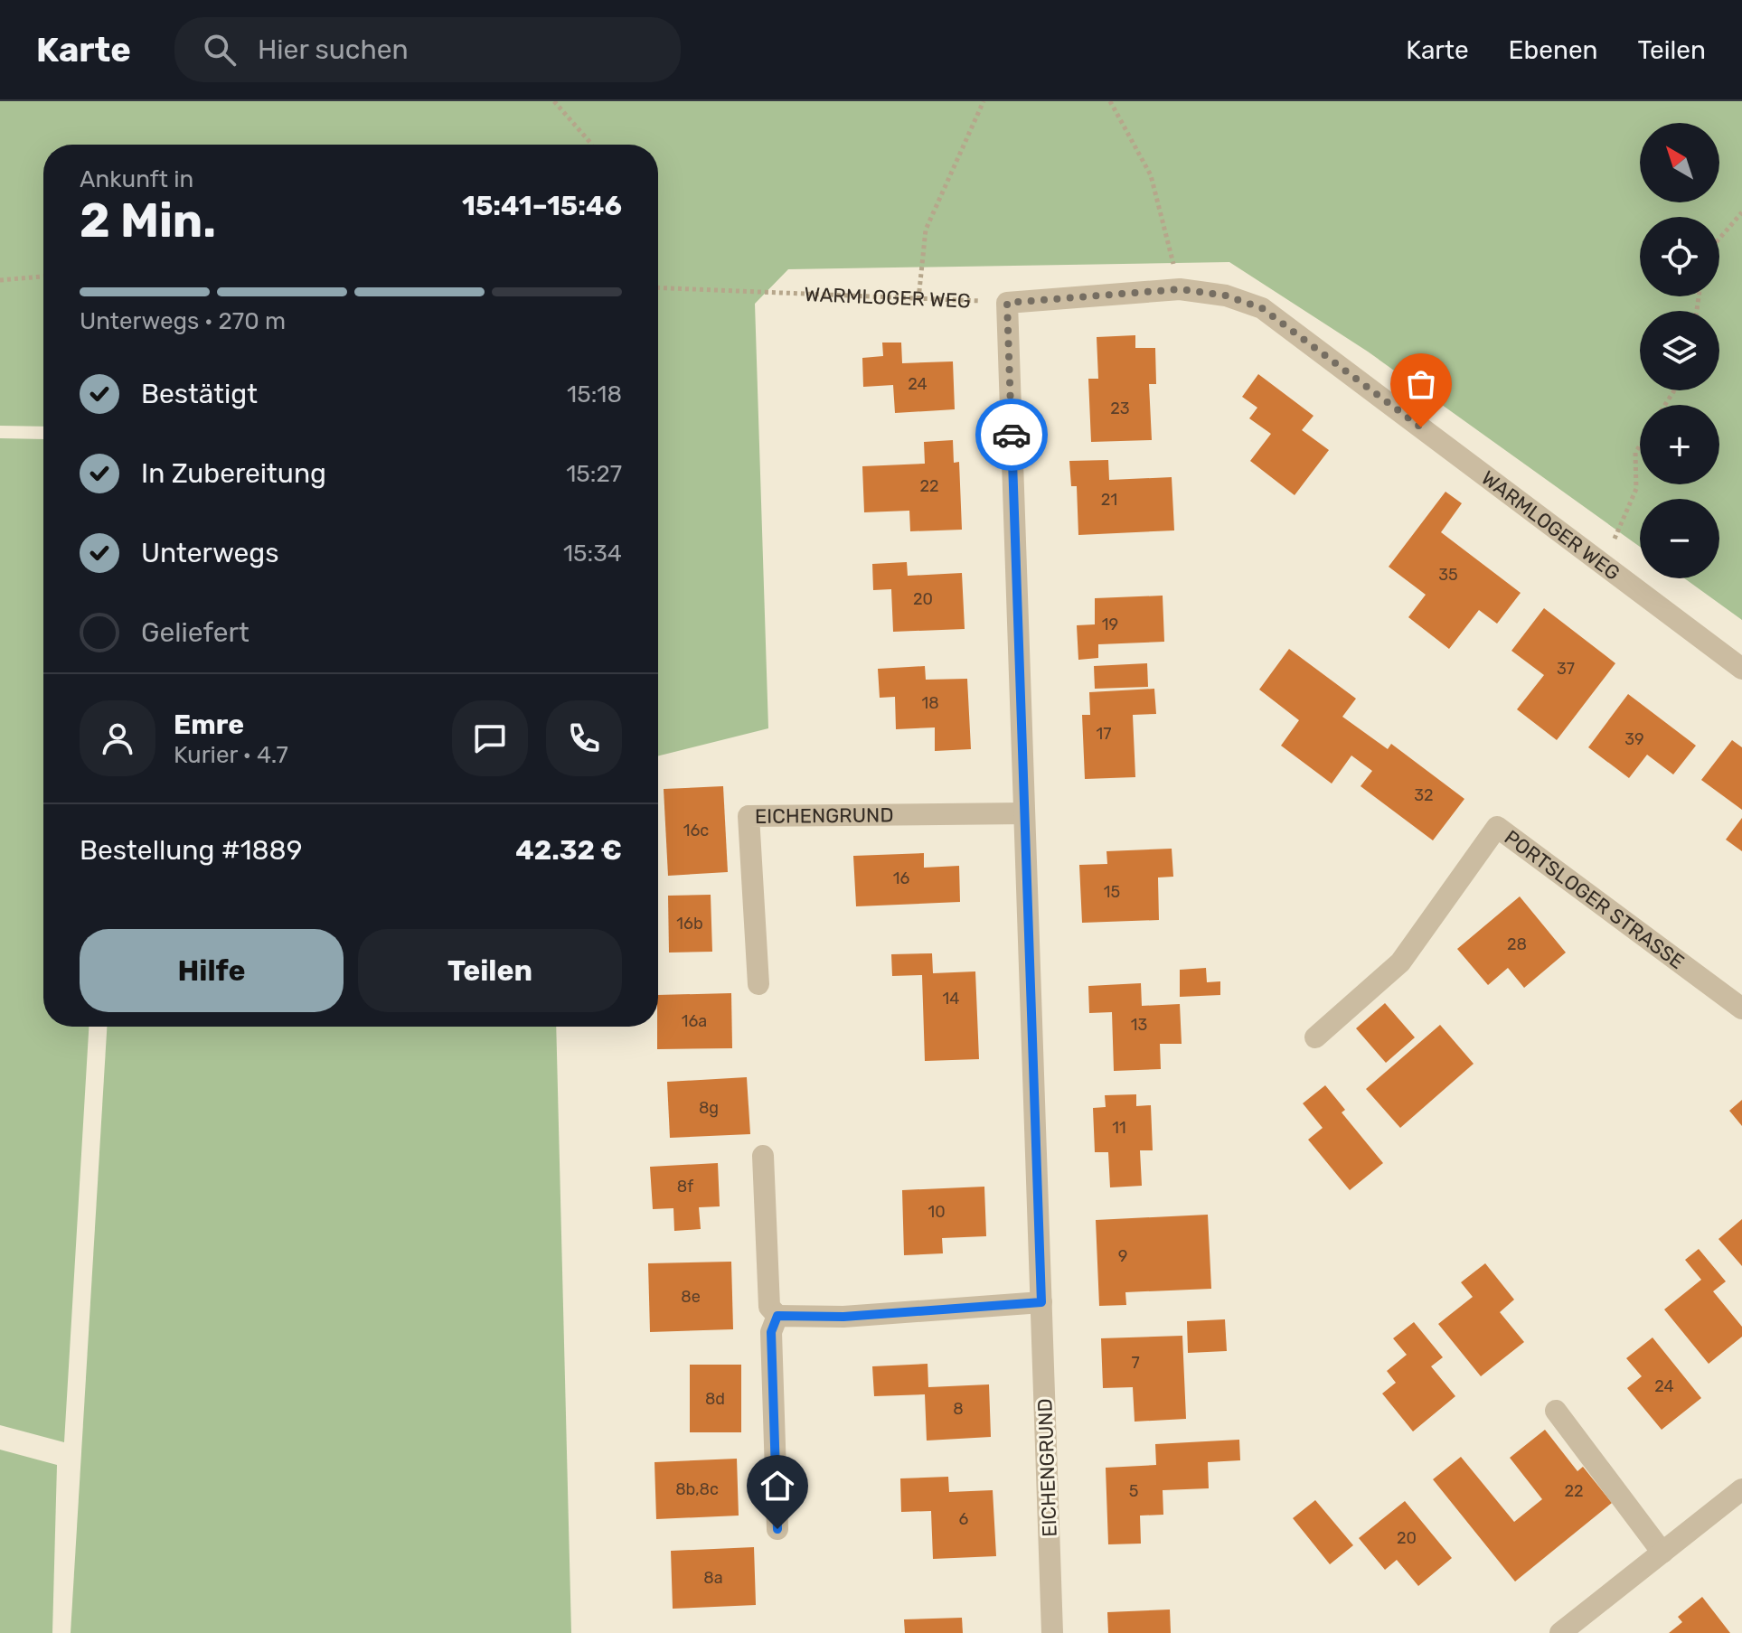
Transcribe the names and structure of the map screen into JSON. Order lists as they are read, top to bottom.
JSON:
{
  "streets": {
    "street": ["WARMLOGER WEG", "EICHENGRUND", "PORTSLOGER STRASSE"]
  },
  "crossings": [
    ["WARMLOGER WEG", "EICHENGRUND"]
  ],
  "house_numbers": [
    "24",
    "23",
    "22",
    "21",
    "35",
    "20",
    "19",
    "37",
    "18",
    "17",
    "39",
    "32",
    "16c",
    "16",
    "15",
    "16b",
    "28",
    "14",
    "16a",
    "13",
    "8g",
    "11",
    "8f",
    "10",
    "9",
    "8e",
    "7",
    "24",
    "8d",
    "8",
    "8b,8c",
    "5",
    "22",
    "6",
    "20",
    "8a"
  ],
  "north": "top left",
  "page": {
    "header": "Karte",
    "search": "Hier suchen",
    "nav": ["Karte", "Ebenen", "Teilen"],
    "map_buttons": ["+", "−"],
    "heading": ["2 Min.", "Ankunft in", "15:41–15:46"],
    "panel": [
      "Emre",
      "Kurier · 4.7",
      "Bestellung #1889",
      "42.32 €"
    ],
    "bar": "Unterwegs · 270 m",
    "list": [
      ["Bestätigt", "15:18"],
      ["In Zubereitung", "15:27"],
      ["Unterwegs", "15:34"],
      "Geliefert"
    ],
    "buttons": ["Hilfe", "Teilen"]
  }
}
